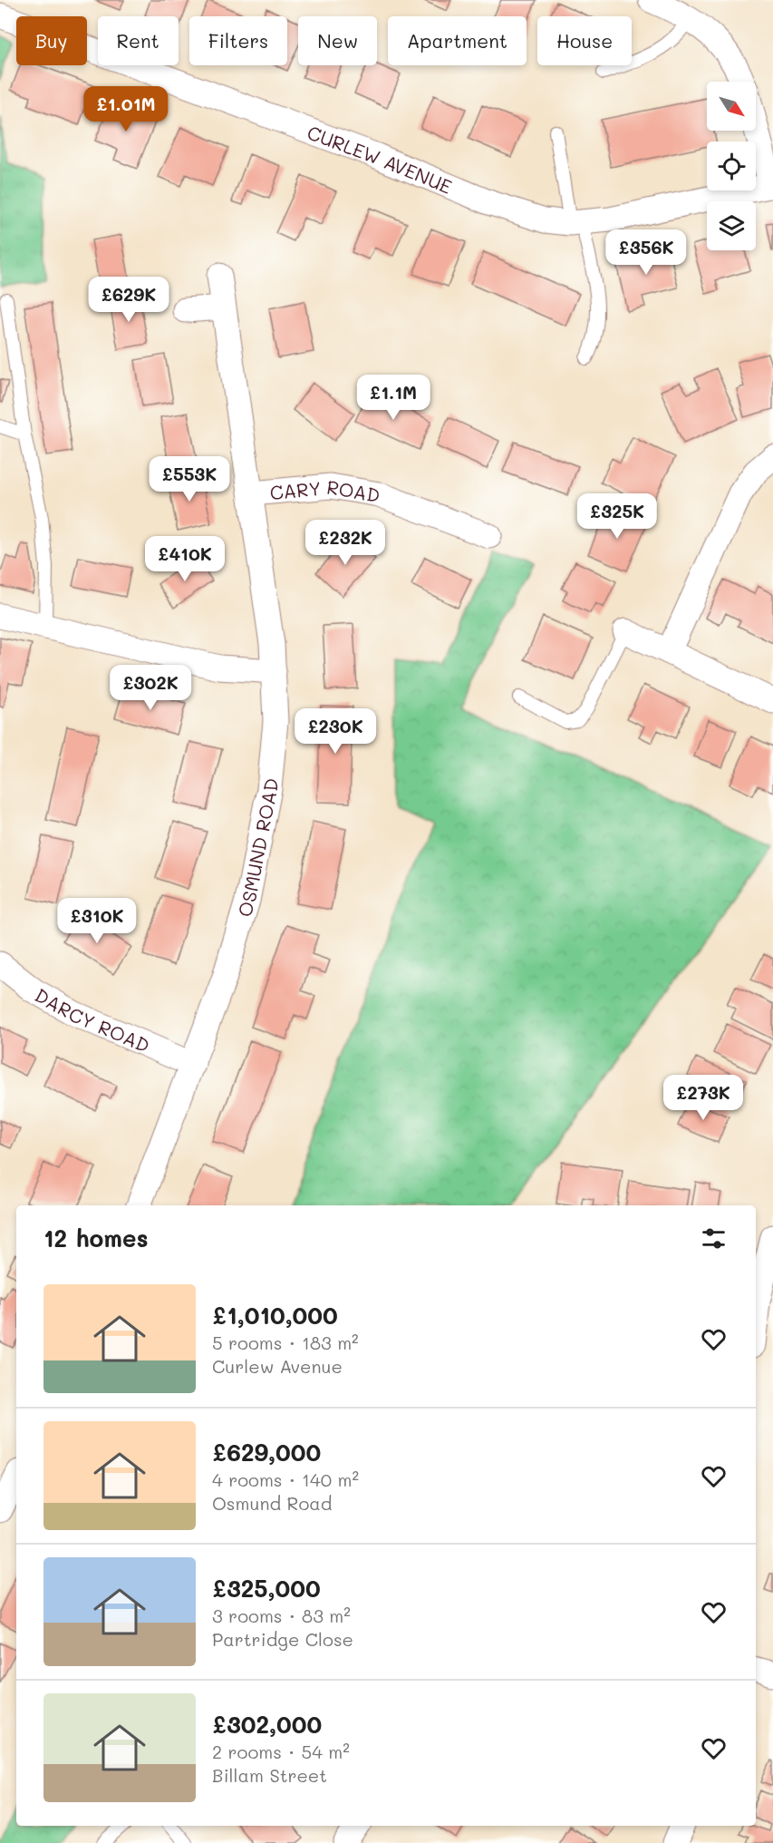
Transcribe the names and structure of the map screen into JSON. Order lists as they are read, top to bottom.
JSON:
{
  "streets": {
    "street": [
      "CURLEW AVENUE",
      "CARY ROAD",
      "OSMUND ROAD",
      "DARCY ROAD"
    ]
  },
  "crossings": [
    ["CARY ROAD", "OSMUND ROAD"],
    ["OSMUND ROAD", "DARCY ROAD"]
  ],
  "north": "bottom right",
  "page": {
    "chip": [
      "Buy",
      "Rent",
      "Filters",
      "New",
      "Apartment",
      "House"
    ],
    "price": [
      "£1.01M",
      "£356K",
      "£629K",
      "£1.1M",
      "£553K",
      "£325K",
      "£232K",
      "£410K",
      "£302K",
      "£230K",
      "£310K",
      "£273K"
    ],
    "heading": "12 homes",
    "list": [
      {
        "name": "£1,010,000",
        "note": "5 rooms · 183 m² · Curlew Avenue"
      },
      {
        "name": "£629,000",
        "note": "4 rooms · 140 m² · Osmund Road"
      },
      {
        "name": "£325,000",
        "note": "3 rooms · 83 m² · Partridge Close"
      },
      {
        "name": "£302,000",
        "note": "2 rooms · 54 m² · Billam Street"
      }
    ]
  }
}
